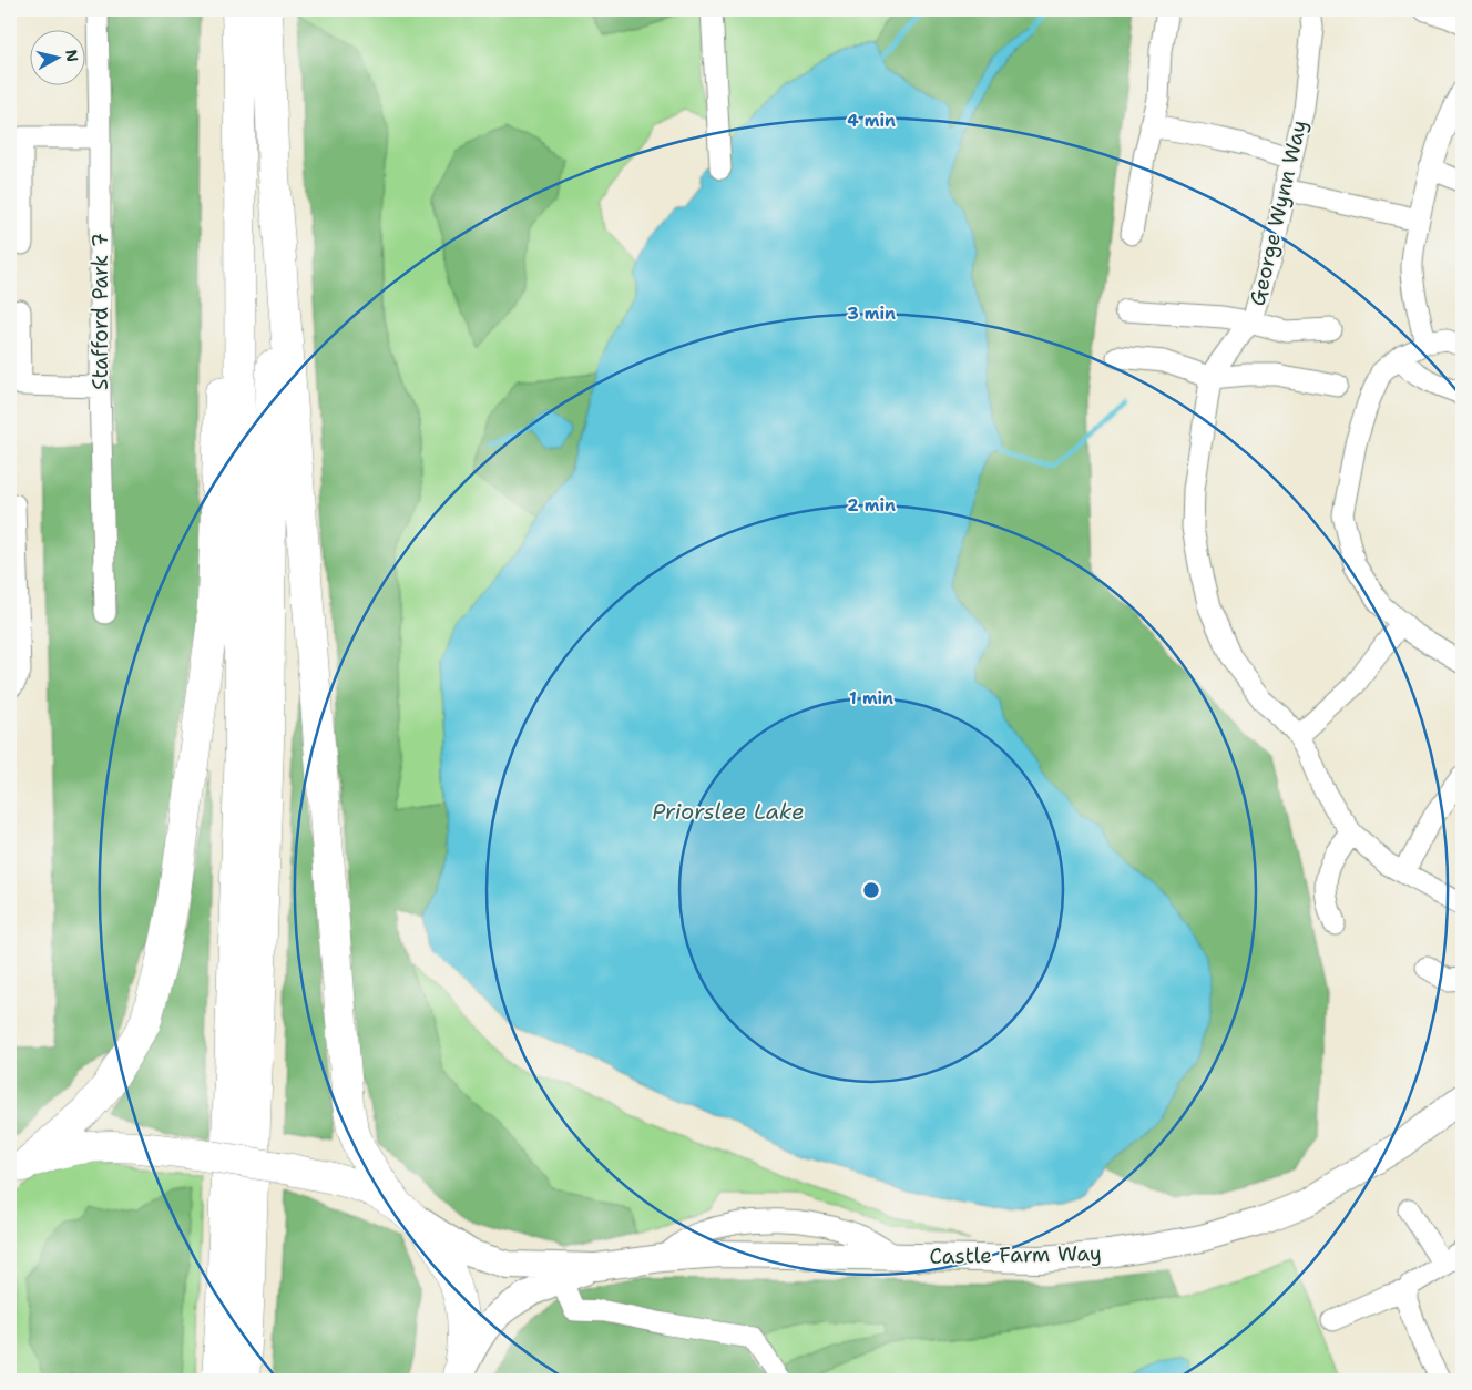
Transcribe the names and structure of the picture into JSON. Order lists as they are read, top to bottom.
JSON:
{
  "streets": {
    "main road": ["Castle Farm Way"],
    "street": ["George Wynn Way", "Stafford Park 7"]
  },
  "water": ["Priorslee Lake"],
  "north": "right",
  "rings": [
    "4 min",
    "3 min",
    "2 min",
    "1 min"
  ]
}
